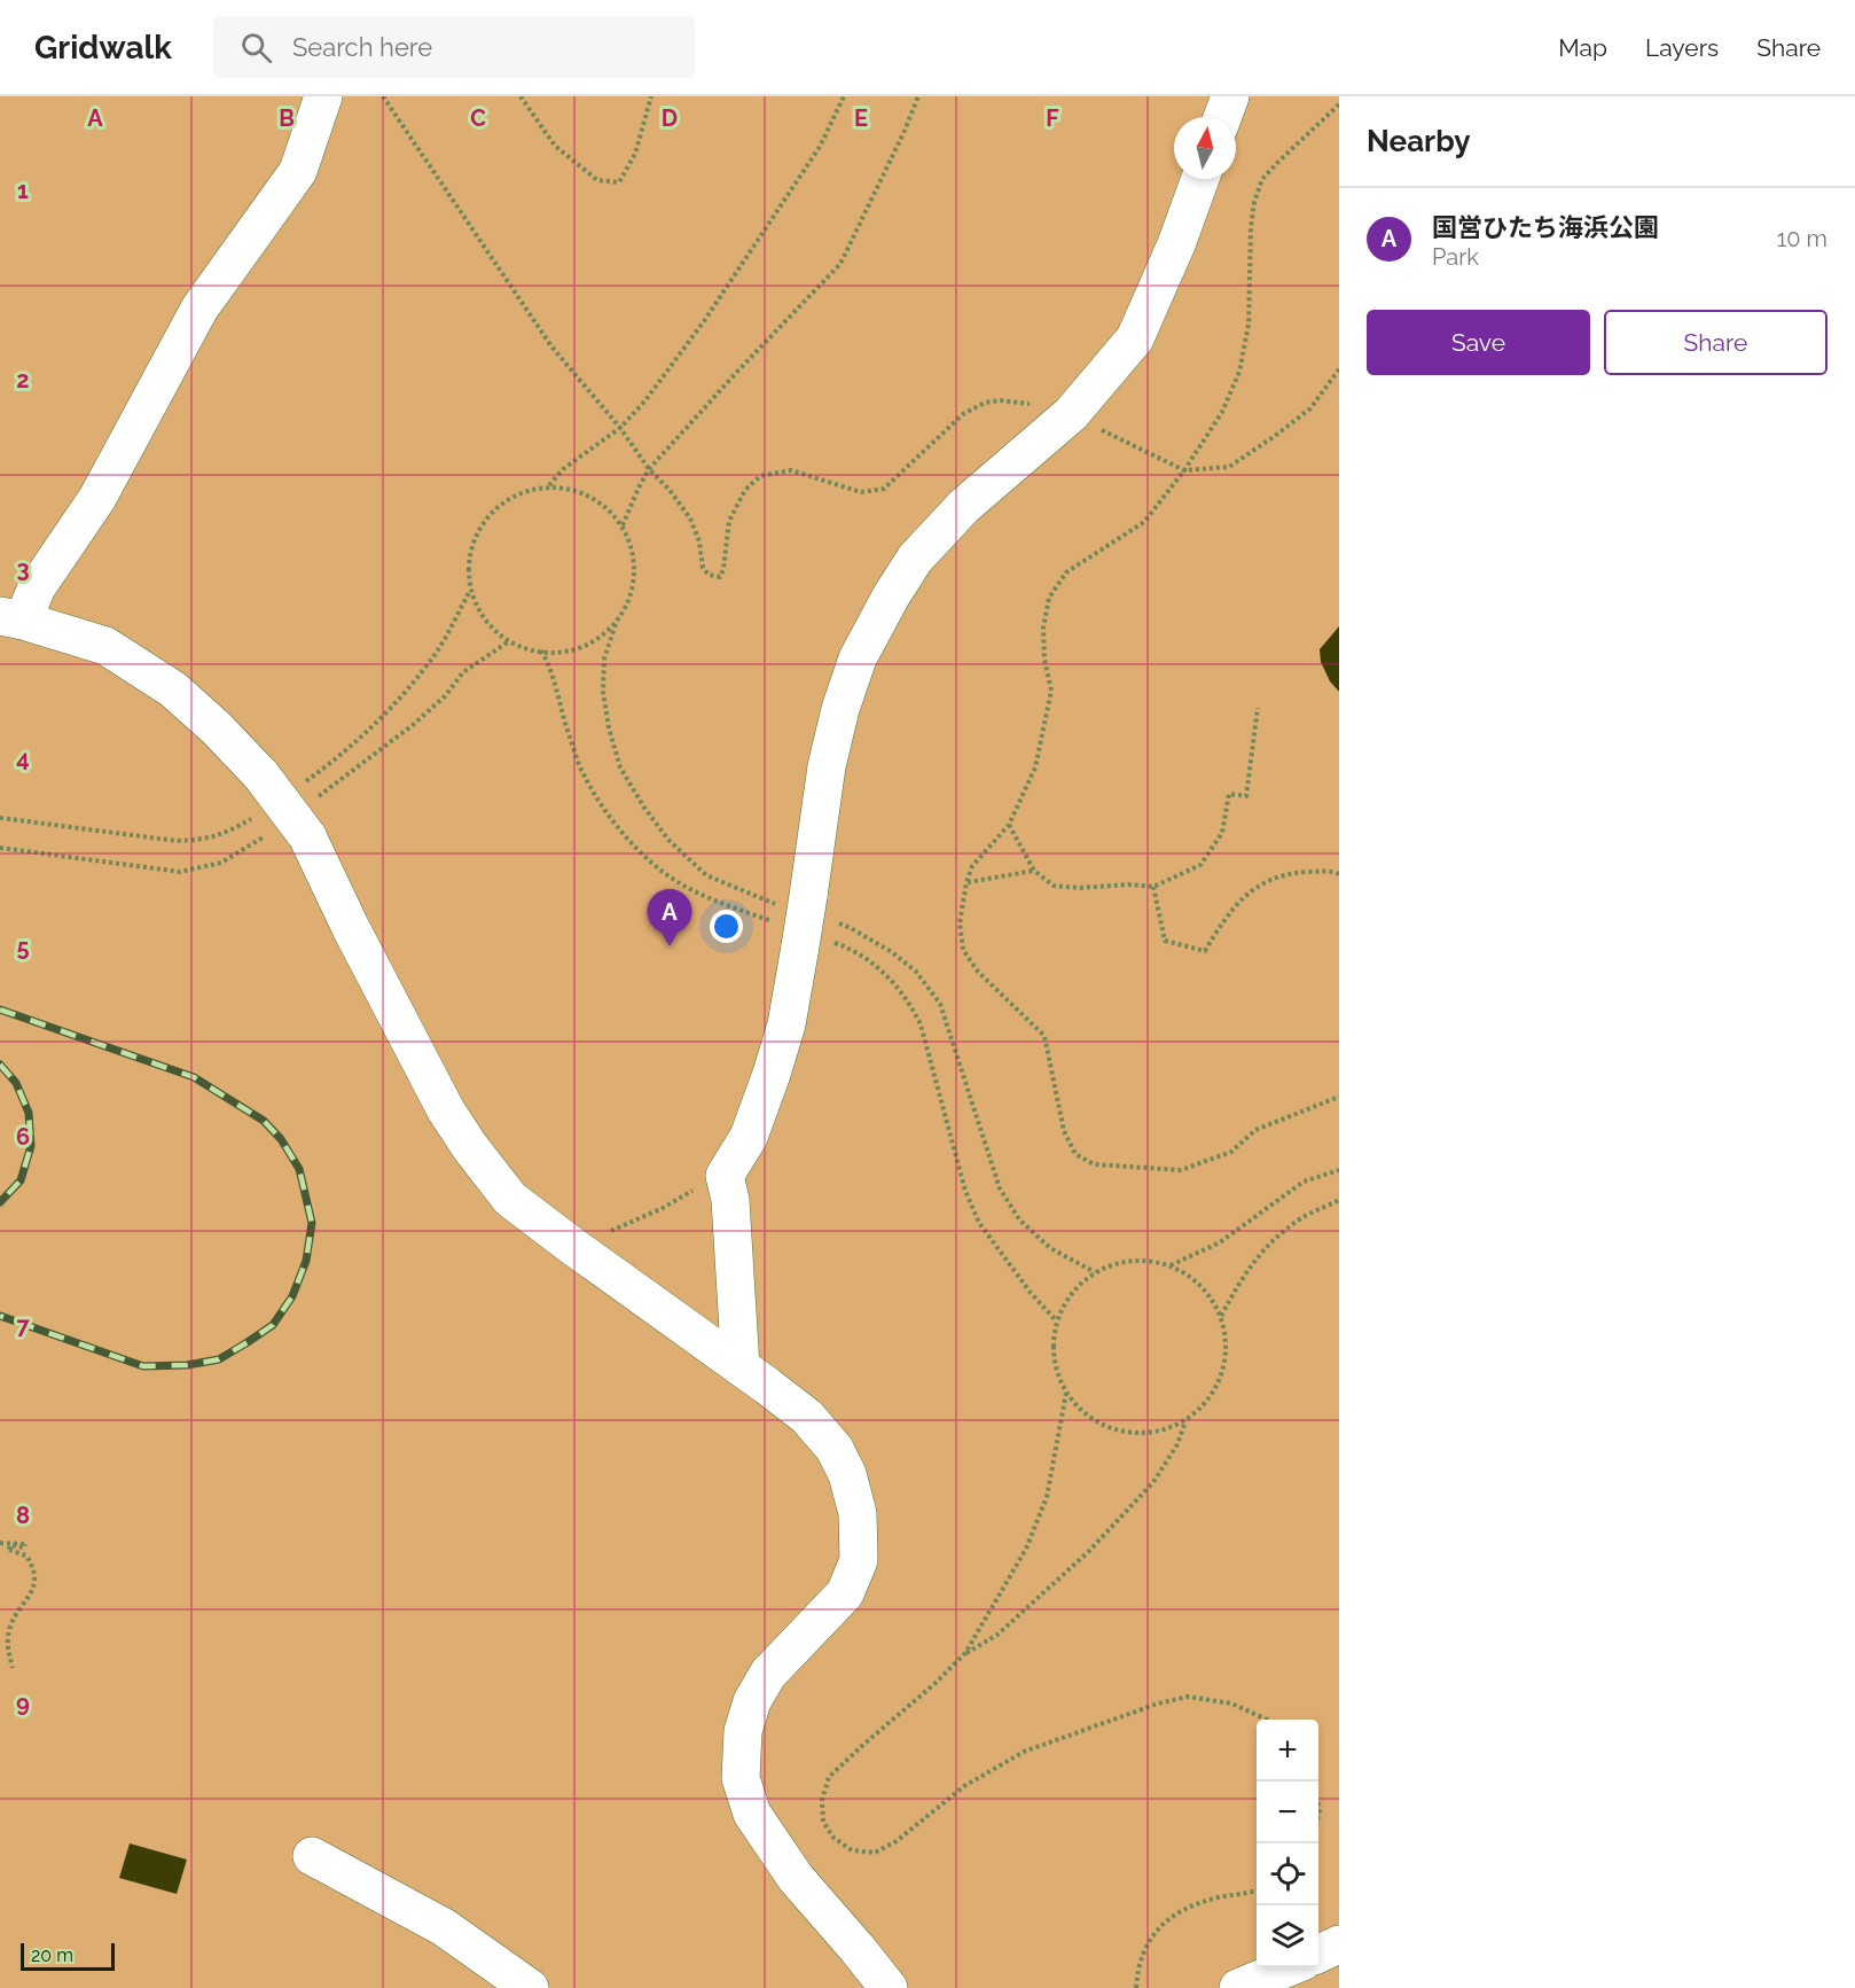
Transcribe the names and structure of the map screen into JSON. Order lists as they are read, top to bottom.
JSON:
{
  "scale_bar": "20 m",
  "north": "top",
  "page": {
    "header": "Gridwalk",
    "search": "Search here",
    "nav": ["Map", "Layers", "Share"],
    "heading": "Nearby",
    "list": [
      {
        "mark": "A",
        "name": "国営ひたち海浜公園",
        "note": "Park",
        "value": "10 m"
      }
    ],
    "buttons": ["Save", "Share"],
    "pins": "A",
    "map_buttons": ["+", "−"],
    "scale": "20 m"
  },
  "grid": {
    "columns": [
      "A",
      "B",
      "C",
      "D",
      "E",
      "F"
    ],
    "rows": [
      "1",
      "2",
      "3",
      "4",
      "5",
      "6",
      "7",
      "8",
      "9"
    ]
  }
}
